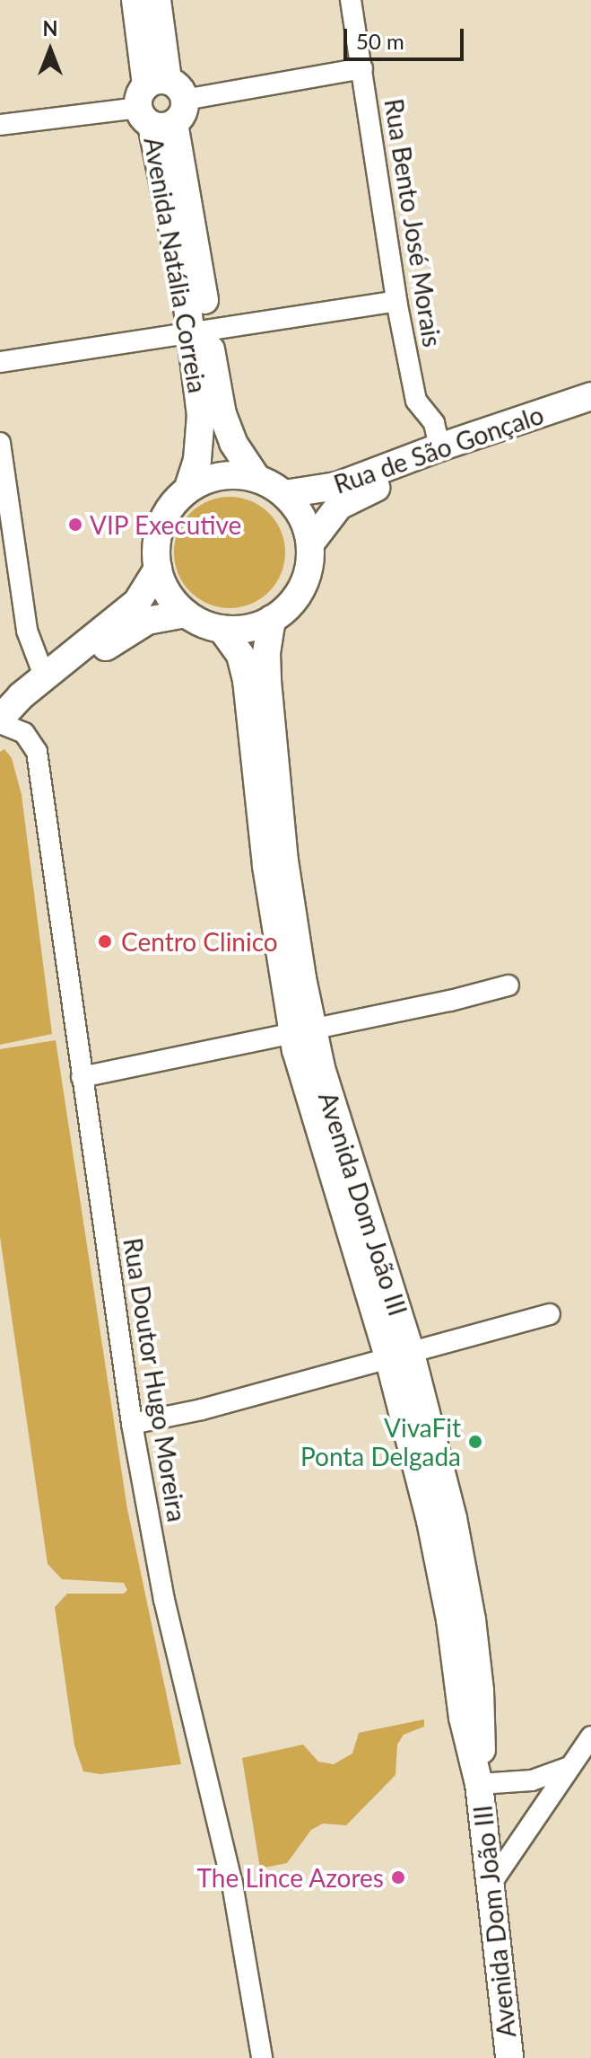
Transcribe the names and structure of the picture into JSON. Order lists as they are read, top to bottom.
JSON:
{
  "streets": {
    "main road": ["Avenida Natália Correia", "Rua de São Gonçalo", "Avenida Dom João III"],
    "street": ["Rua Bento José Morais", "Rua Doutor Hugo Moreira"]
  },
  "crossings": [
    ["Rua Bento José Morais", "Rua de São Gonçalo"],
    ["Avenida Natália Correia", "Rua de São Gonçalo"],
    ["Avenida Natália Correia", "Avenida Dom João III"],
    ["Rua de São Gonçalo", "Avenida Dom João III"]
  ],
  "places": [
    "VIP Executive",
    "Centro Clinico",
    "VivaFit Ponta Delgada",
    "The Lince Azores"
  ],
  "scale_bar": "50 m",
  "north": "top"
}
